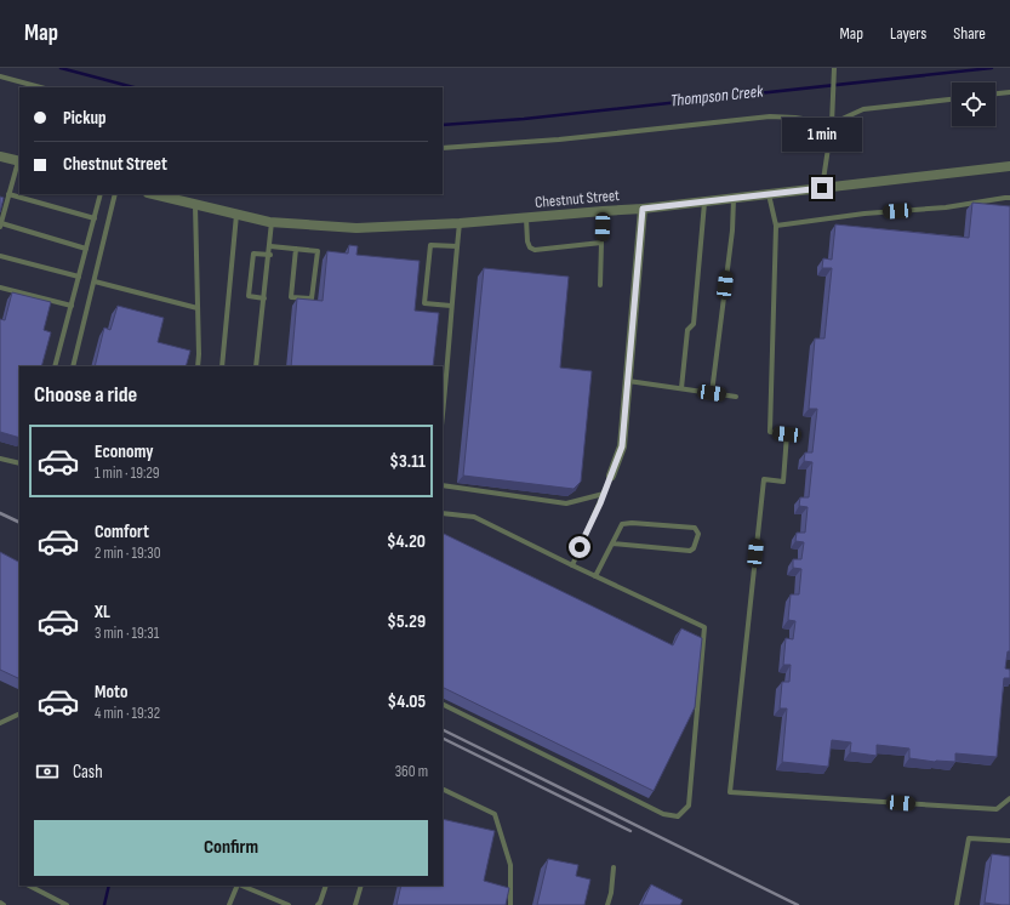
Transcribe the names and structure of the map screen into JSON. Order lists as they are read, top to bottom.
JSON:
{
  "streets": {
    "street": ["Chestnut Street"]
  },
  "water": ["Thompson Creek"],
  "page": {
    "header": "Map",
    "nav": ["Map", "Layers", "Share"],
    "banner": ["Pickup", "Chestnut Street"],
    "bubble": "1 min",
    "heading": "Choose a ride",
    "list": [
      {
        "name": "Economy",
        "note": "1 min · 19:29",
        "value": "$3.11"
      },
      {
        "name": "Comfort",
        "note": "2 min · 19:30",
        "value": "$4.20"
      },
      {
        "name": "XL",
        "note": "3 min · 19:31",
        "value": "$5.29"
      },
      {
        "name": "Moto",
        "note": "4 min · 19:32",
        "value": "$4.05"
      }
    ],
    "pay": ["Cash", "360 m"],
    "buttons": "Confirm"
  }
}
